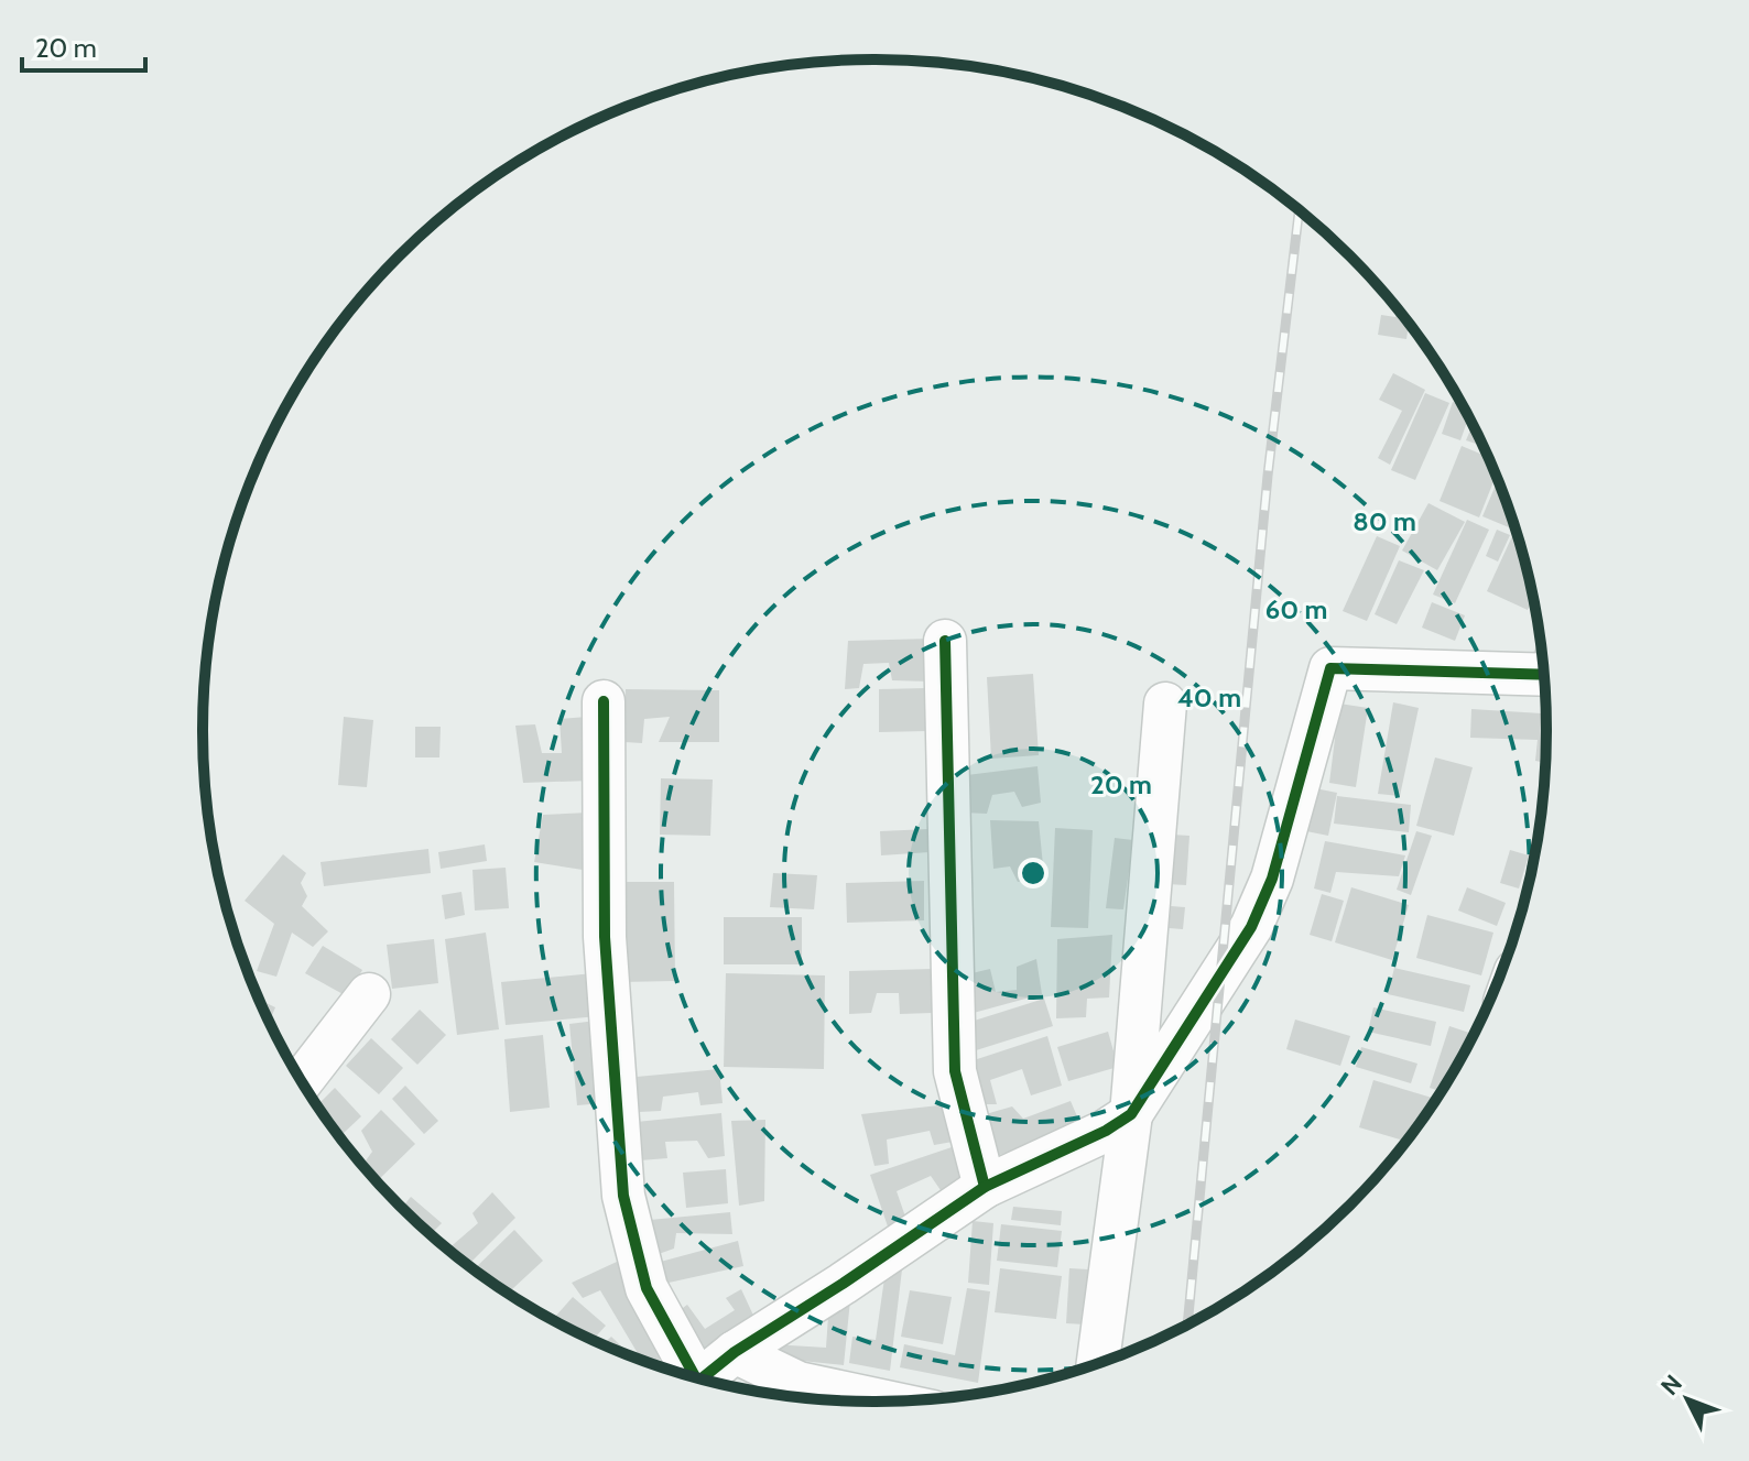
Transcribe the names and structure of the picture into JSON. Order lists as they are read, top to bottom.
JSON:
{
  "scale_bar": "20 m",
  "north": "top left",
  "rings": [
    "80 m",
    "60 m",
    "40 m",
    "20 m"
  ]
}
